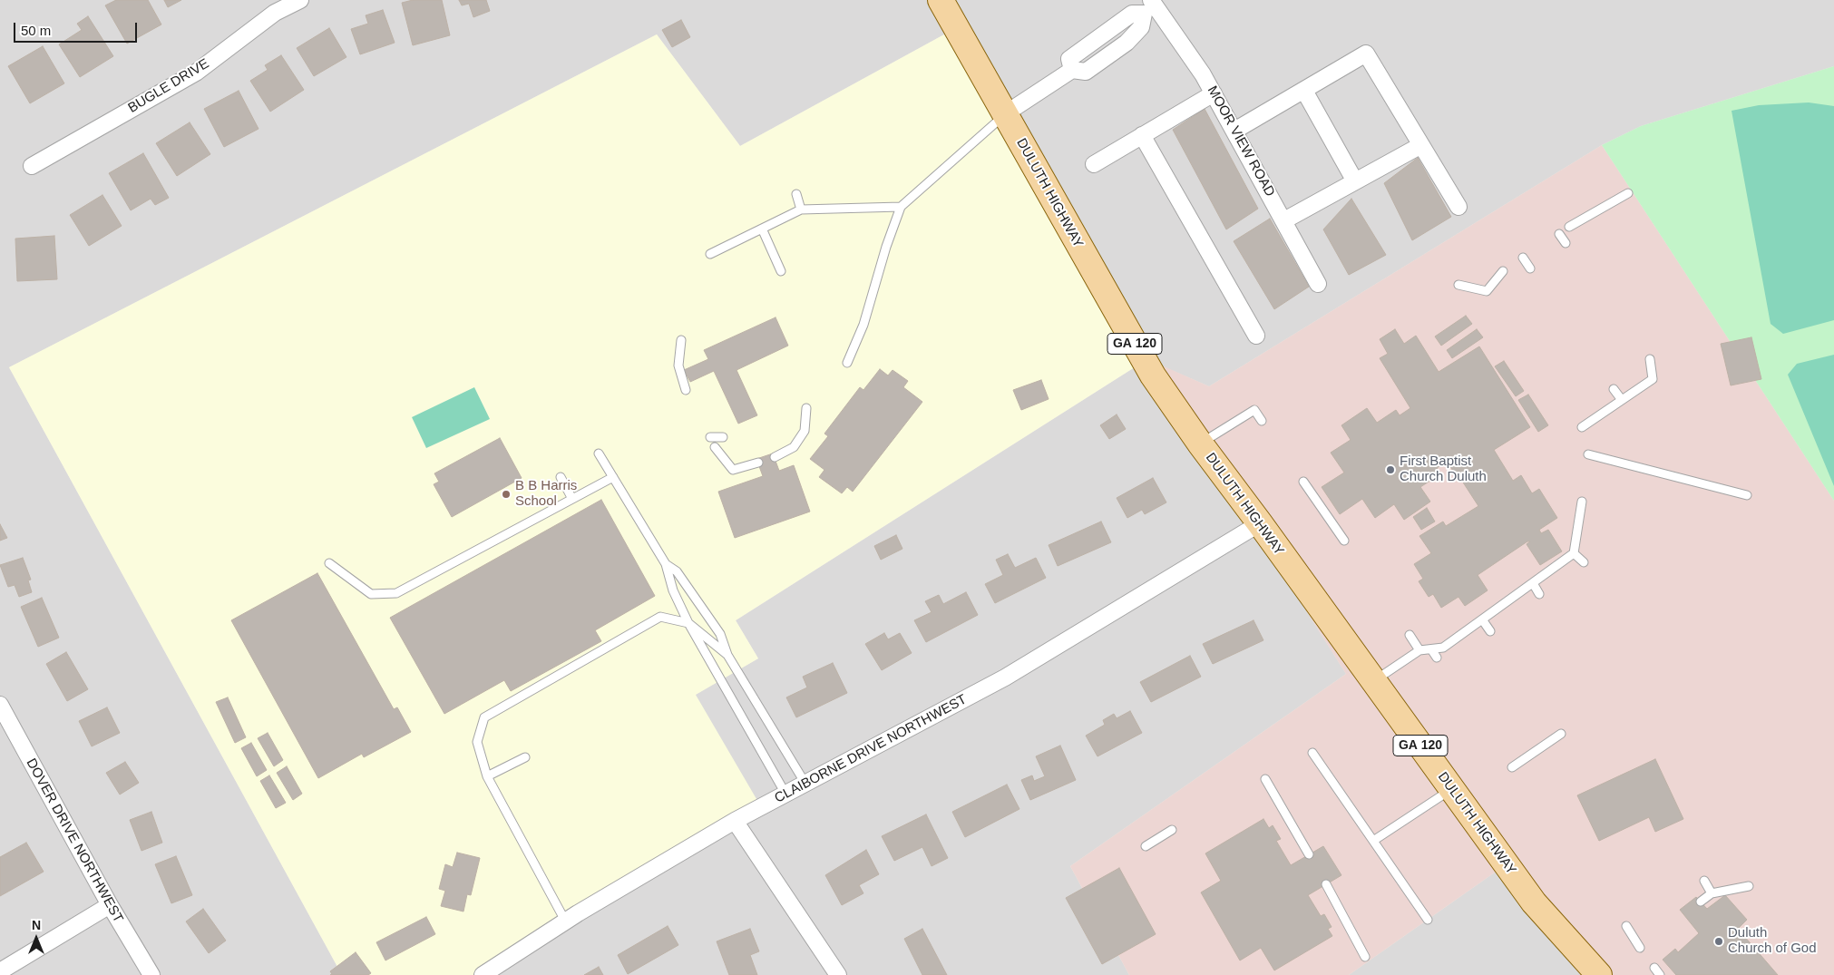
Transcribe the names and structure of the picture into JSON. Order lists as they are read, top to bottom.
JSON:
{
  "streets": {
    "main road": ["DULUTH HIGHWAY", "GA 120"],
    "street": [
      "BUGLE DRIVE",
      "MOOR VIEW ROAD",
      "CLAIBORNE DRIVE NORTHWEST",
      "DOVER DRIVE NORTHWEST"
    ]
  },
  "crossings": [
    ["DULUTH HIGHWAY", "CLAIBORNE DRIVE NORTHWEST"]
  ],
  "places": ["First Baptist Church Duluth", "B B Harris School", "Duluth Church of God"],
  "scale_bar": "50 m",
  "north": "top"
}
